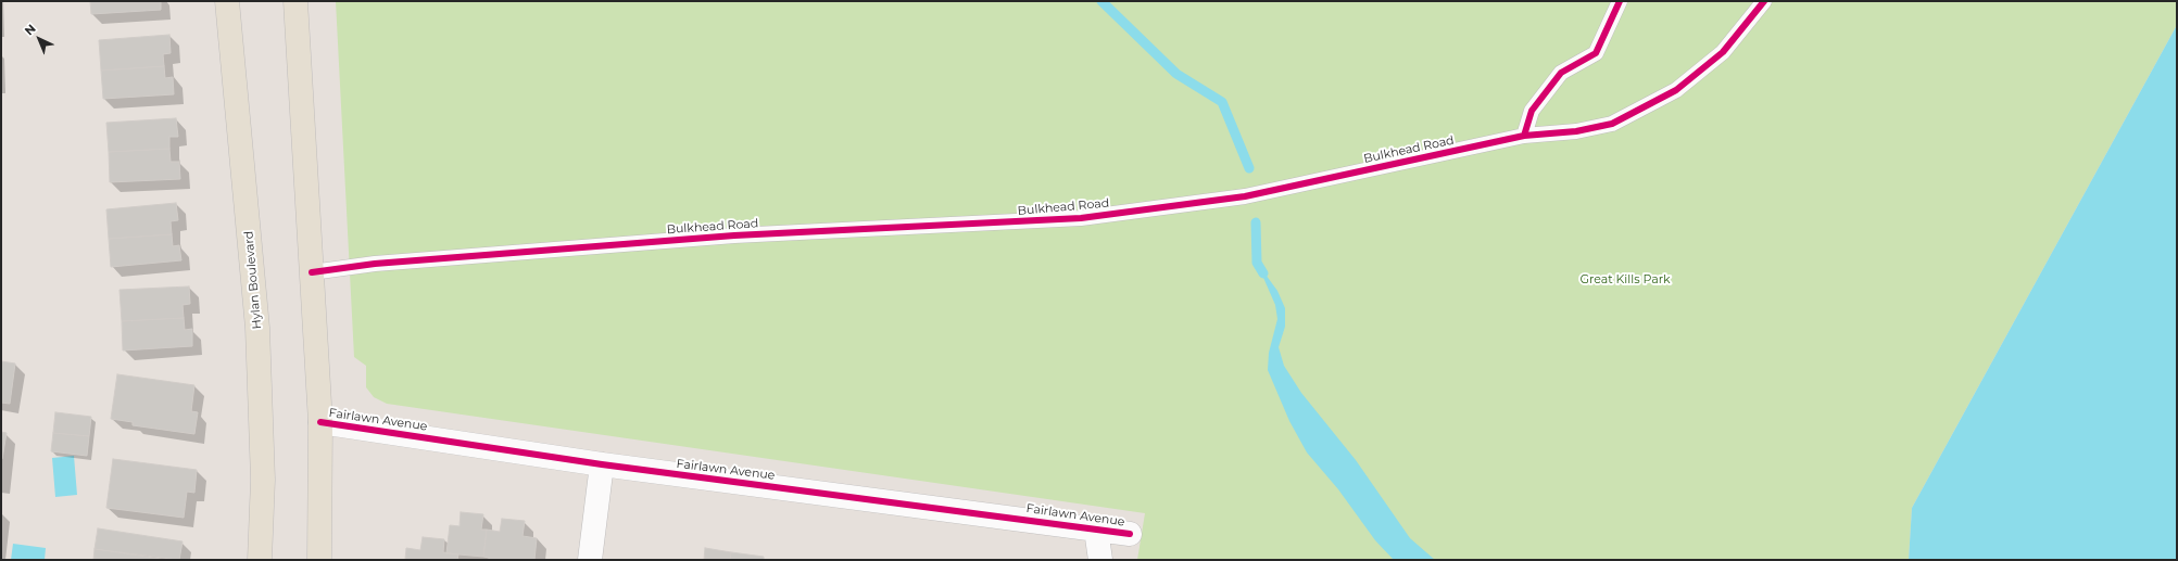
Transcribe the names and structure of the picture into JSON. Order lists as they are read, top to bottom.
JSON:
{
  "streets": {
    "main road": ["Hylan Boulevard"],
    "street": ["Fairlawn Avenue"],
    "lane": ["Bulkhead Road"]
  },
  "parks": ["Great Kills Park"],
  "north": "top left"
}
